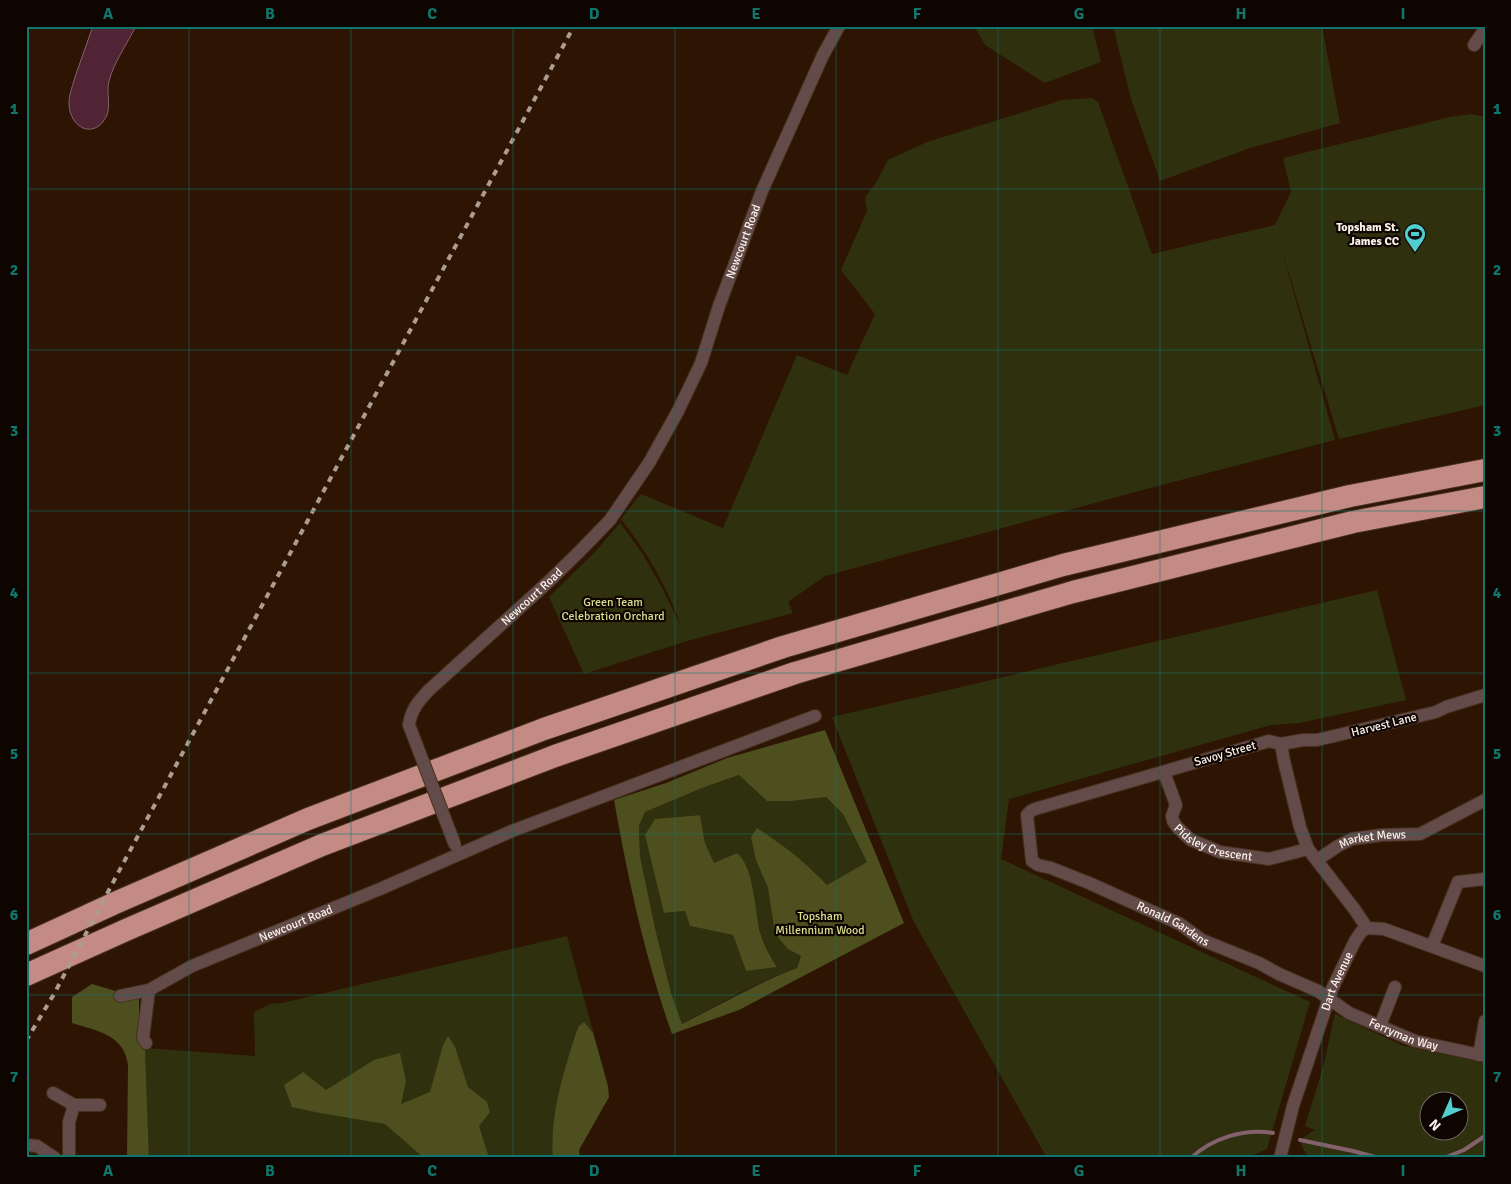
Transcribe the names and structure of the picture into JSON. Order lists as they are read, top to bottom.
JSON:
{
  "streets": {
    "street": [
      "Newcourt Road",
      "Harvest Lane",
      "Savoy Street",
      "Pidsley Crescent",
      "Market Mews",
      "Ronald Gardens",
      "Dart Avenue",
      "Ferryman Way"
    ]
  },
  "crossings": [
    ["Harvest Lane", "Savoy Street"],
    ["Savoy Street", "Pidsley Crescent"],
    ["Savoy Street", "Ronald Gardens"],
    ["Ronald Gardens", "Dart Avenue"],
    ["Ronald Gardens", "Ferryman Way"],
    ["Dart Avenue", "Ferryman Way"]
  ],
  "parks": ["Green Team Celebration Orchard", "Topsham Millennium Wood"],
  "places": {
    "sports": ["Topsham St. James CC"]
  },
  "north": "bottom left",
  "grid": {
    "columns": [
      "A",
      "B",
      "C",
      "D",
      "E",
      "F",
      "G",
      "H",
      "I"
    ],
    "rows": [
      "1",
      "2",
      "3",
      "4",
      "5",
      "6",
      "7"
    ]
  }
}
